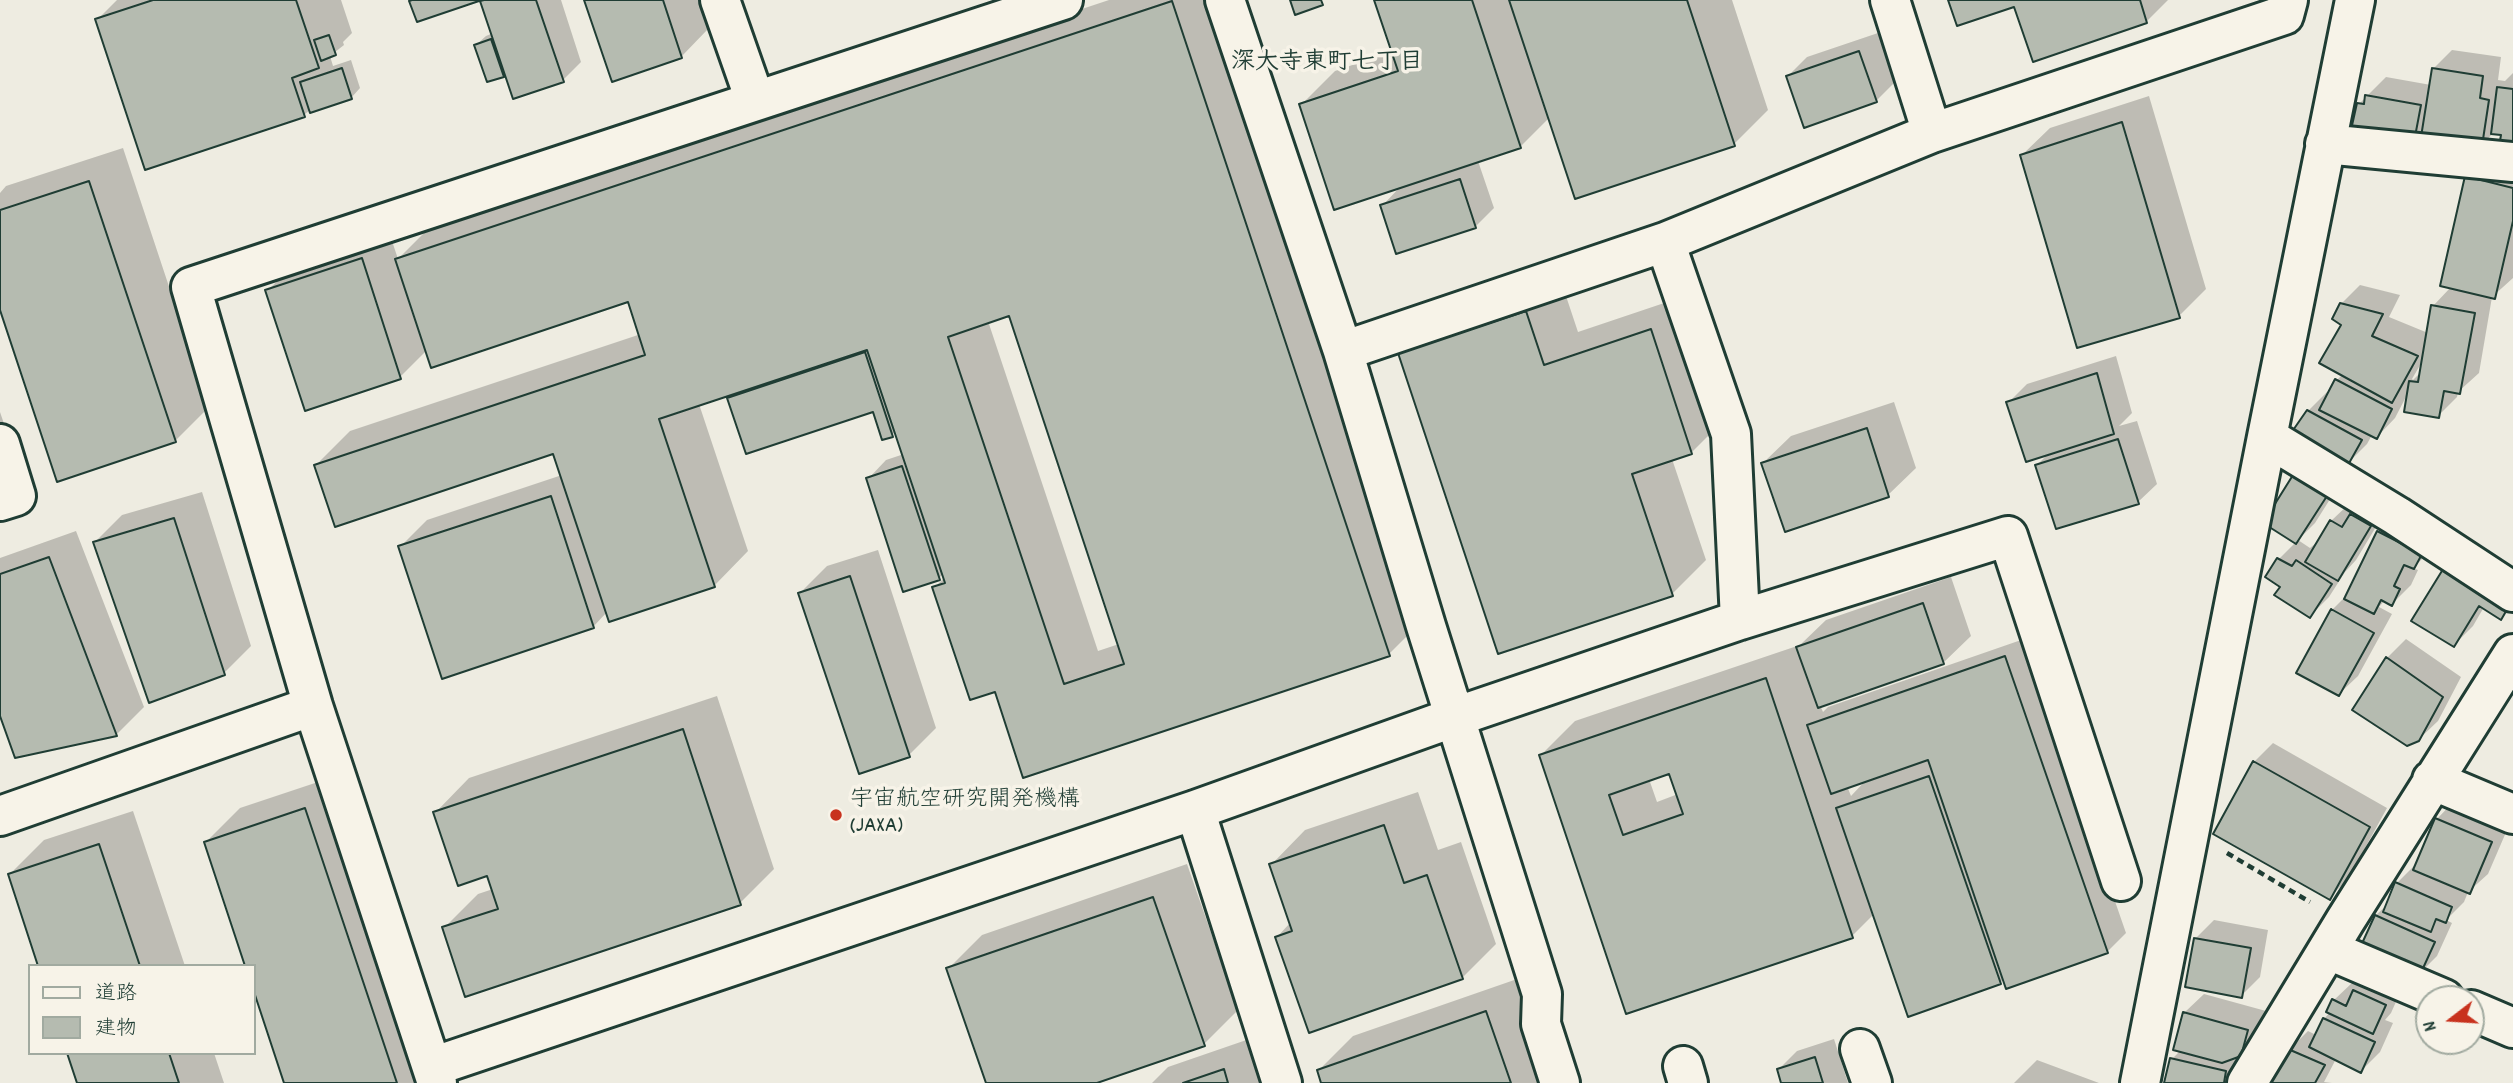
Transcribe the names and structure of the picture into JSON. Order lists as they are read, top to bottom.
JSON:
{
  "districts": ["深大寺東町七丁目"],
  "places": ["宇宙航空研究開発機構 (JAXA)"],
  "legend": ["道路", "建物"],
  "north": "left"
}
